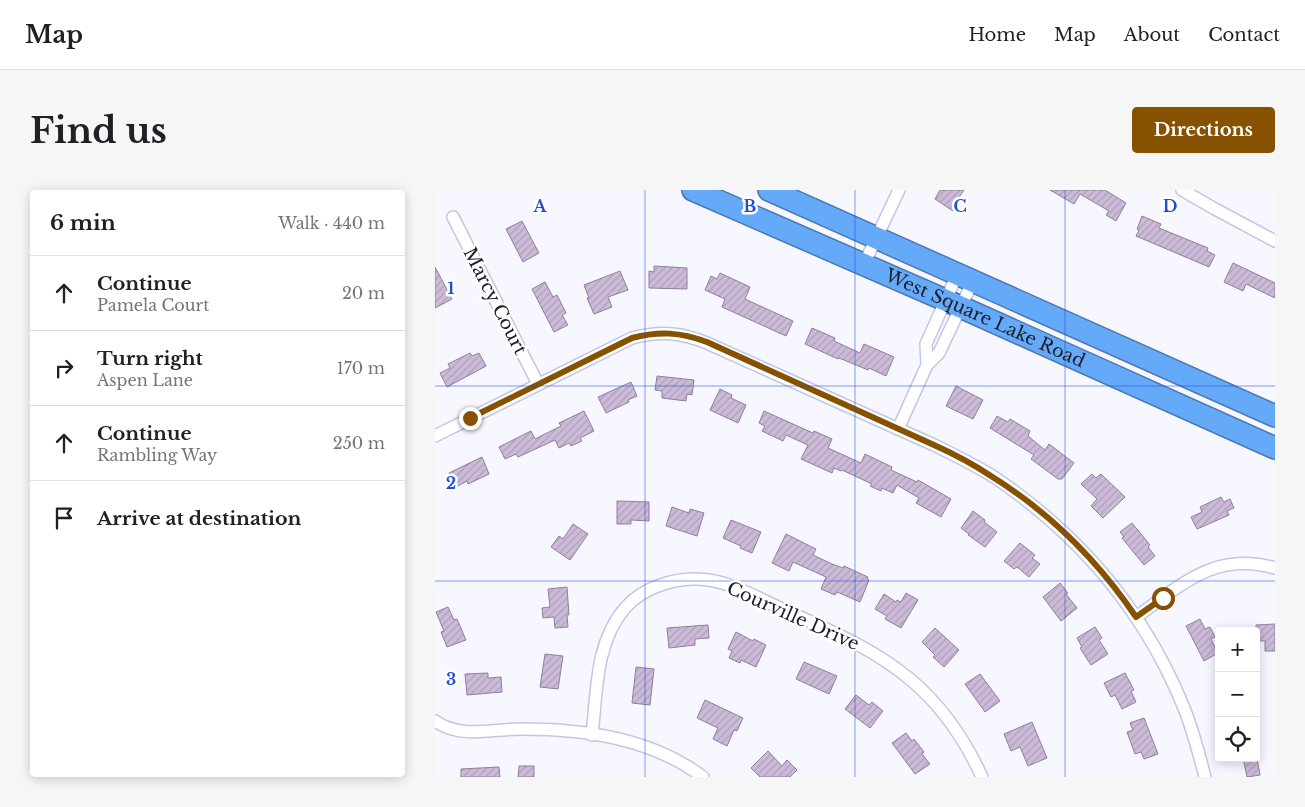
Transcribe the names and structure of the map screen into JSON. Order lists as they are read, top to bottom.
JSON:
{
  "streets": {
    "highway": ["West Square Lake Road"],
    "street": ["Marcy Court", "Courville Drive"]
  },
  "page": {
    "header": "Map",
    "nav": [
      "Home",
      "Map",
      "About",
      "Contact"
    ],
    "buttons": "Directions",
    "title": "Find us",
    "heading": ["6 min", "Walk · 440 m"],
    "list": [
      ["Continue", "Pamela Court", "20 m"],
      ["Turn right", "Aspen Lane", "170 m"],
      ["Continue", "Rambling Way", "250 m"],
      "Arrive at destination"
    ],
    "map_buttons": ["+", "−"]
  },
  "grid": {
    "columns": [
      "A",
      "B",
      "C",
      "D"
    ],
    "rows": ["1", "2", "3"]
  }
}
